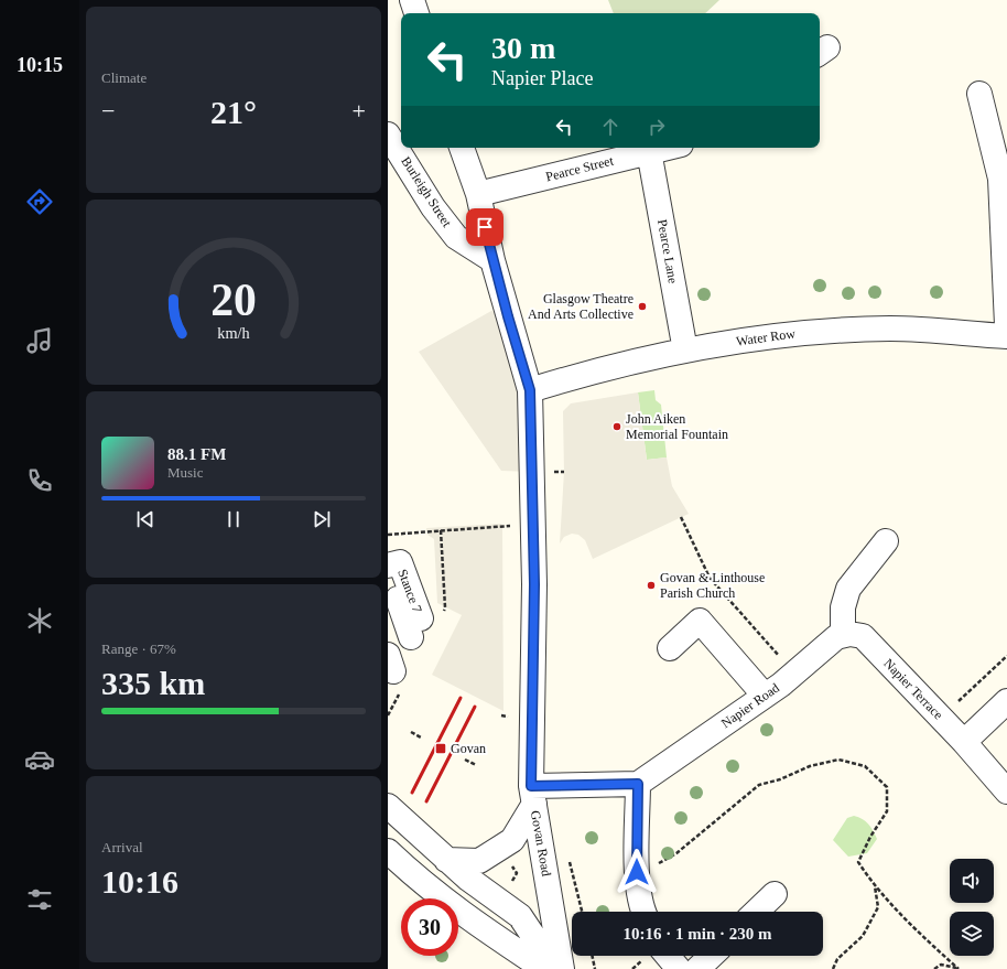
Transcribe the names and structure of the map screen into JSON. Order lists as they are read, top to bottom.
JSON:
{
  "streets": {
    "street": [
      "Pearce Street",
      "Burleigh Street",
      "Pearce Lane",
      "Water Row",
      "Stance 7",
      "Napier Terrace",
      "Napier Road",
      "Govan Road"
    ]
  },
  "crossings": [
    ["Pearce Street", "Pearce Lane"],
    ["Pearce Street", "Govan Road"],
    ["Burleigh Street", "Govan Road"],
    ["Pearce Lane", "Water Row"],
    ["Water Row", "Govan Road"],
    ["Napier Terrace", "Napier Road"]
  ],
  "places": {
    "other": ["Glasgow Theatre And Arts Collective", "John Aiken Memorial Fountain", "Govan & Linthouse Parish Church"],
    "transit": ["Govan"]
  },
  "page": {
    "tabs": "10:15",
    "tile": [
      "Climate",
      ["Range · 67%", "335 km"],
      ["Arrival", "10:16"]
    ],
    "turn": ["30 m", "Napier Place"],
    "heat": ["−", "21°", "+"],
    "song": ["88.1 FM", "Music"],
    "limit": "30",
    "trip": "10:16 · 1 min · 230 m",
    "gauge": ["20", "km/h"]
  }
}
